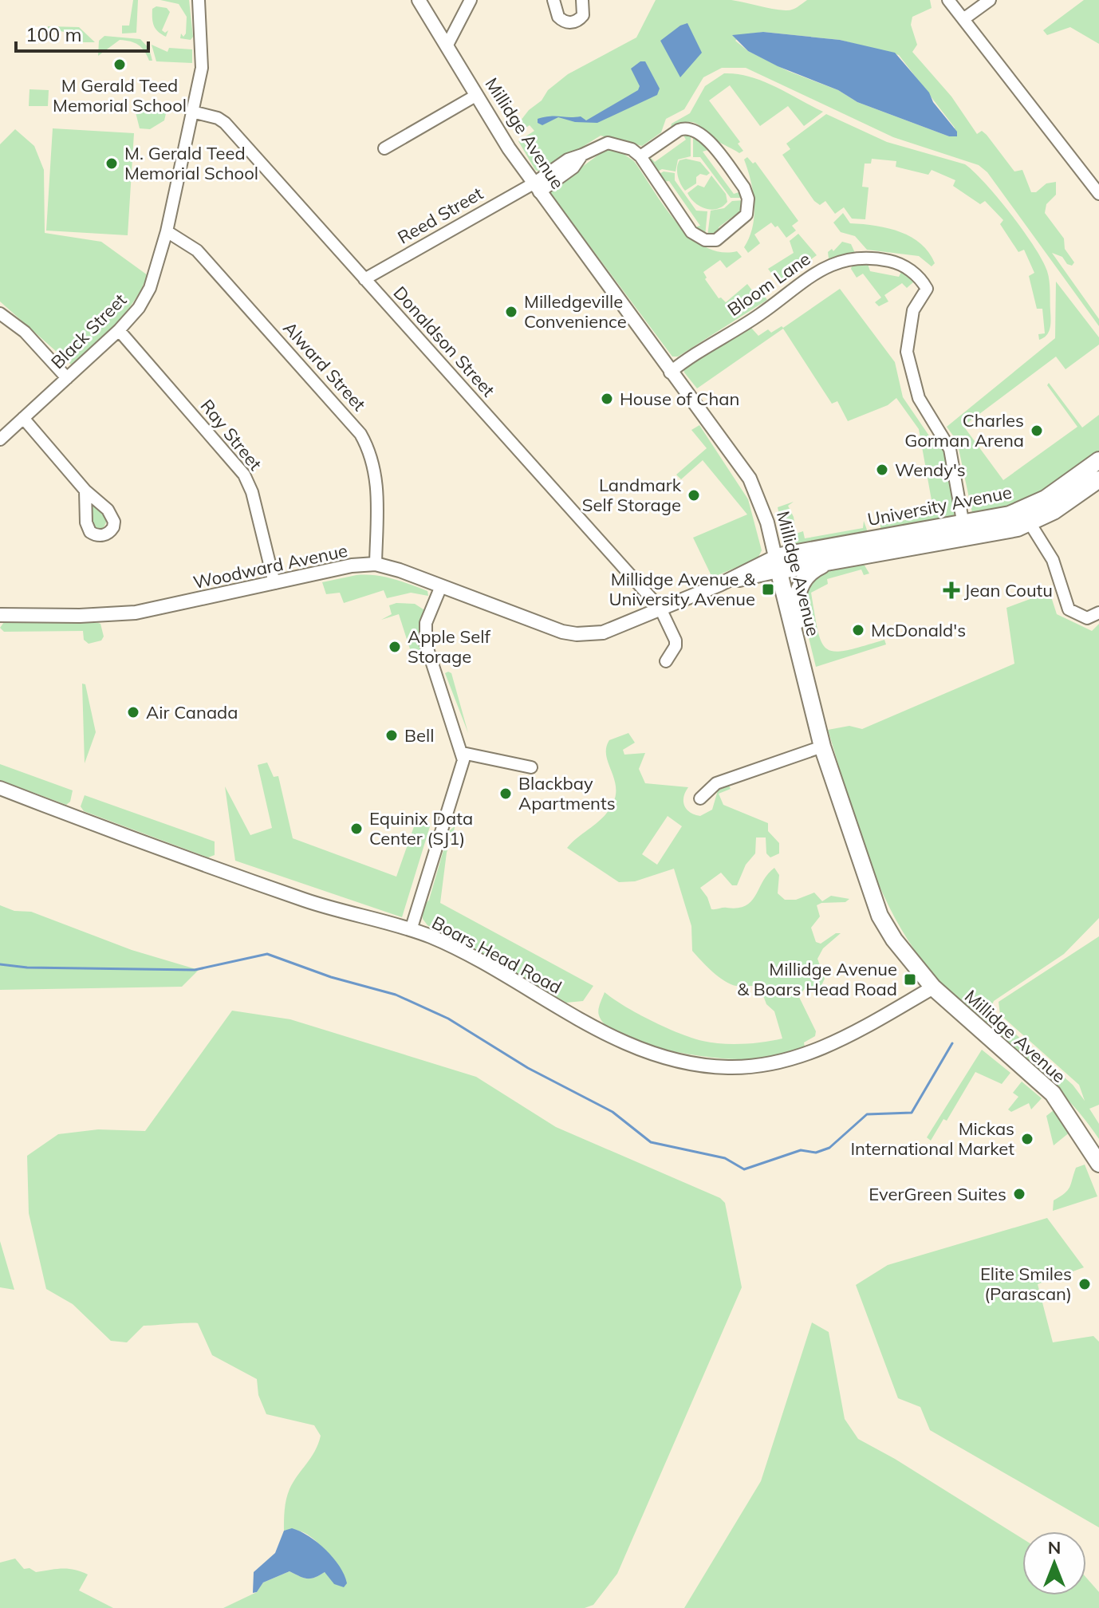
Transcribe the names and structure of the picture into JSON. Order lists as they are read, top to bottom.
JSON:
{
  "streets": {
    "main road": ["Millidge Avenue", "University Avenue"],
    "street": [
      "Reed Street",
      "Bloom Lane",
      "Black Street",
      "Donaldson Street",
      "Alward Street",
      "Ray Street",
      "Woodward Avenue",
      "Boars Head Road"
    ]
  },
  "crossings": [
    ["Millidge Avenue", "Reed Street"],
    ["Millidge Avenue", "Bloom Lane"],
    ["Millidge Avenue", "University Avenue"],
    ["Millidge Avenue", "Woodward Avenue"],
    ["Millidge Avenue", "Boars Head Road"],
    ["Reed Street", "Donaldson Street"],
    ["Bloom Lane", "University Avenue"],
    ["Black Street", "Donaldson Street"],
    ["Black Street", "Alward Street"],
    ["Black Street", "Ray Street"],
    ["Donaldson Street", "Woodward Avenue"],
    ["Alward Street", "Woodward Avenue"],
    ["Ray Street", "Woodward Avenue"],
    ["University Avenue", "Woodward Avenue"]
  ],
  "places": {
    "other": [
      "M Gerald Teed Memorial School",
      "M. Gerald Teed Memorial School",
      "Milledgeville Convenience",
      "House of Chan",
      "Charles Gorman Arena",
      "Wendy's",
      "Landmark Self Storage",
      "McDonald's",
      "Apple Self Storage",
      "Air Canada",
      "Bell",
      "Blackbay Apartments",
      "Equinix Data Center (SJ1)",
      "Mickas International Market",
      "EverGreen Suites",
      "Elite Smiles (Parascan)"
    ],
    "transit": ["Millidge Avenue & University Avenue", "Millidge Avenue & Boars Head Road"],
    "health": ["Jean Coutu"]
  },
  "scale_bar": "100 m",
  "north": "top"
}
